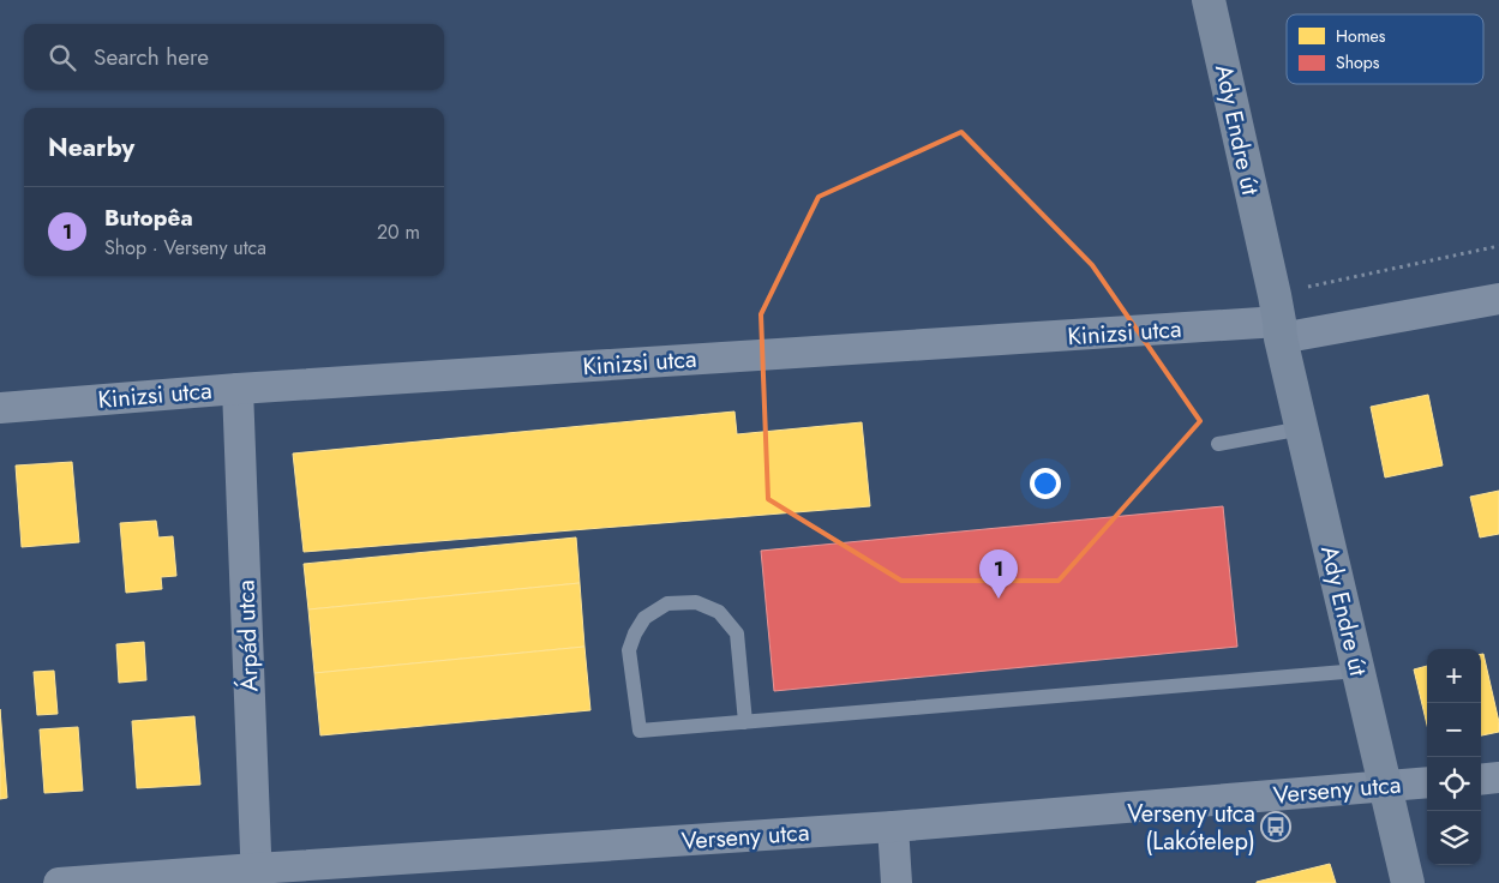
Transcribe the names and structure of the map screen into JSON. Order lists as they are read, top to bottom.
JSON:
{
  "streets": {
    "street": [
      "Ady Endre út",
      "Kinizsi utca",
      "Árpád utca",
      "Verseny utca"
    ]
  },
  "crossings": [
    ["Ady Endre út", "Kinizsi utca"],
    ["Ady Endre út", "Verseny utca"],
    ["Kinizsi utca", "Árpád utca"],
    ["Árpád utca", "Verseny utca"]
  ],
  "places": {
    "bus stop": ["Verseny utca (Lakótelep)"]
  },
  "legend": ["Homes", "Shops"],
  "page": {
    "search": "Search here",
    "heading": "Nearby",
    "list": [
      {
        "mark": "1",
        "name": "Butopêa",
        "note": "Shop · Verseny utca",
        "value": "20 m"
      }
    ],
    "pins": "1",
    "map_buttons": ["+", "−"]
  }
}
